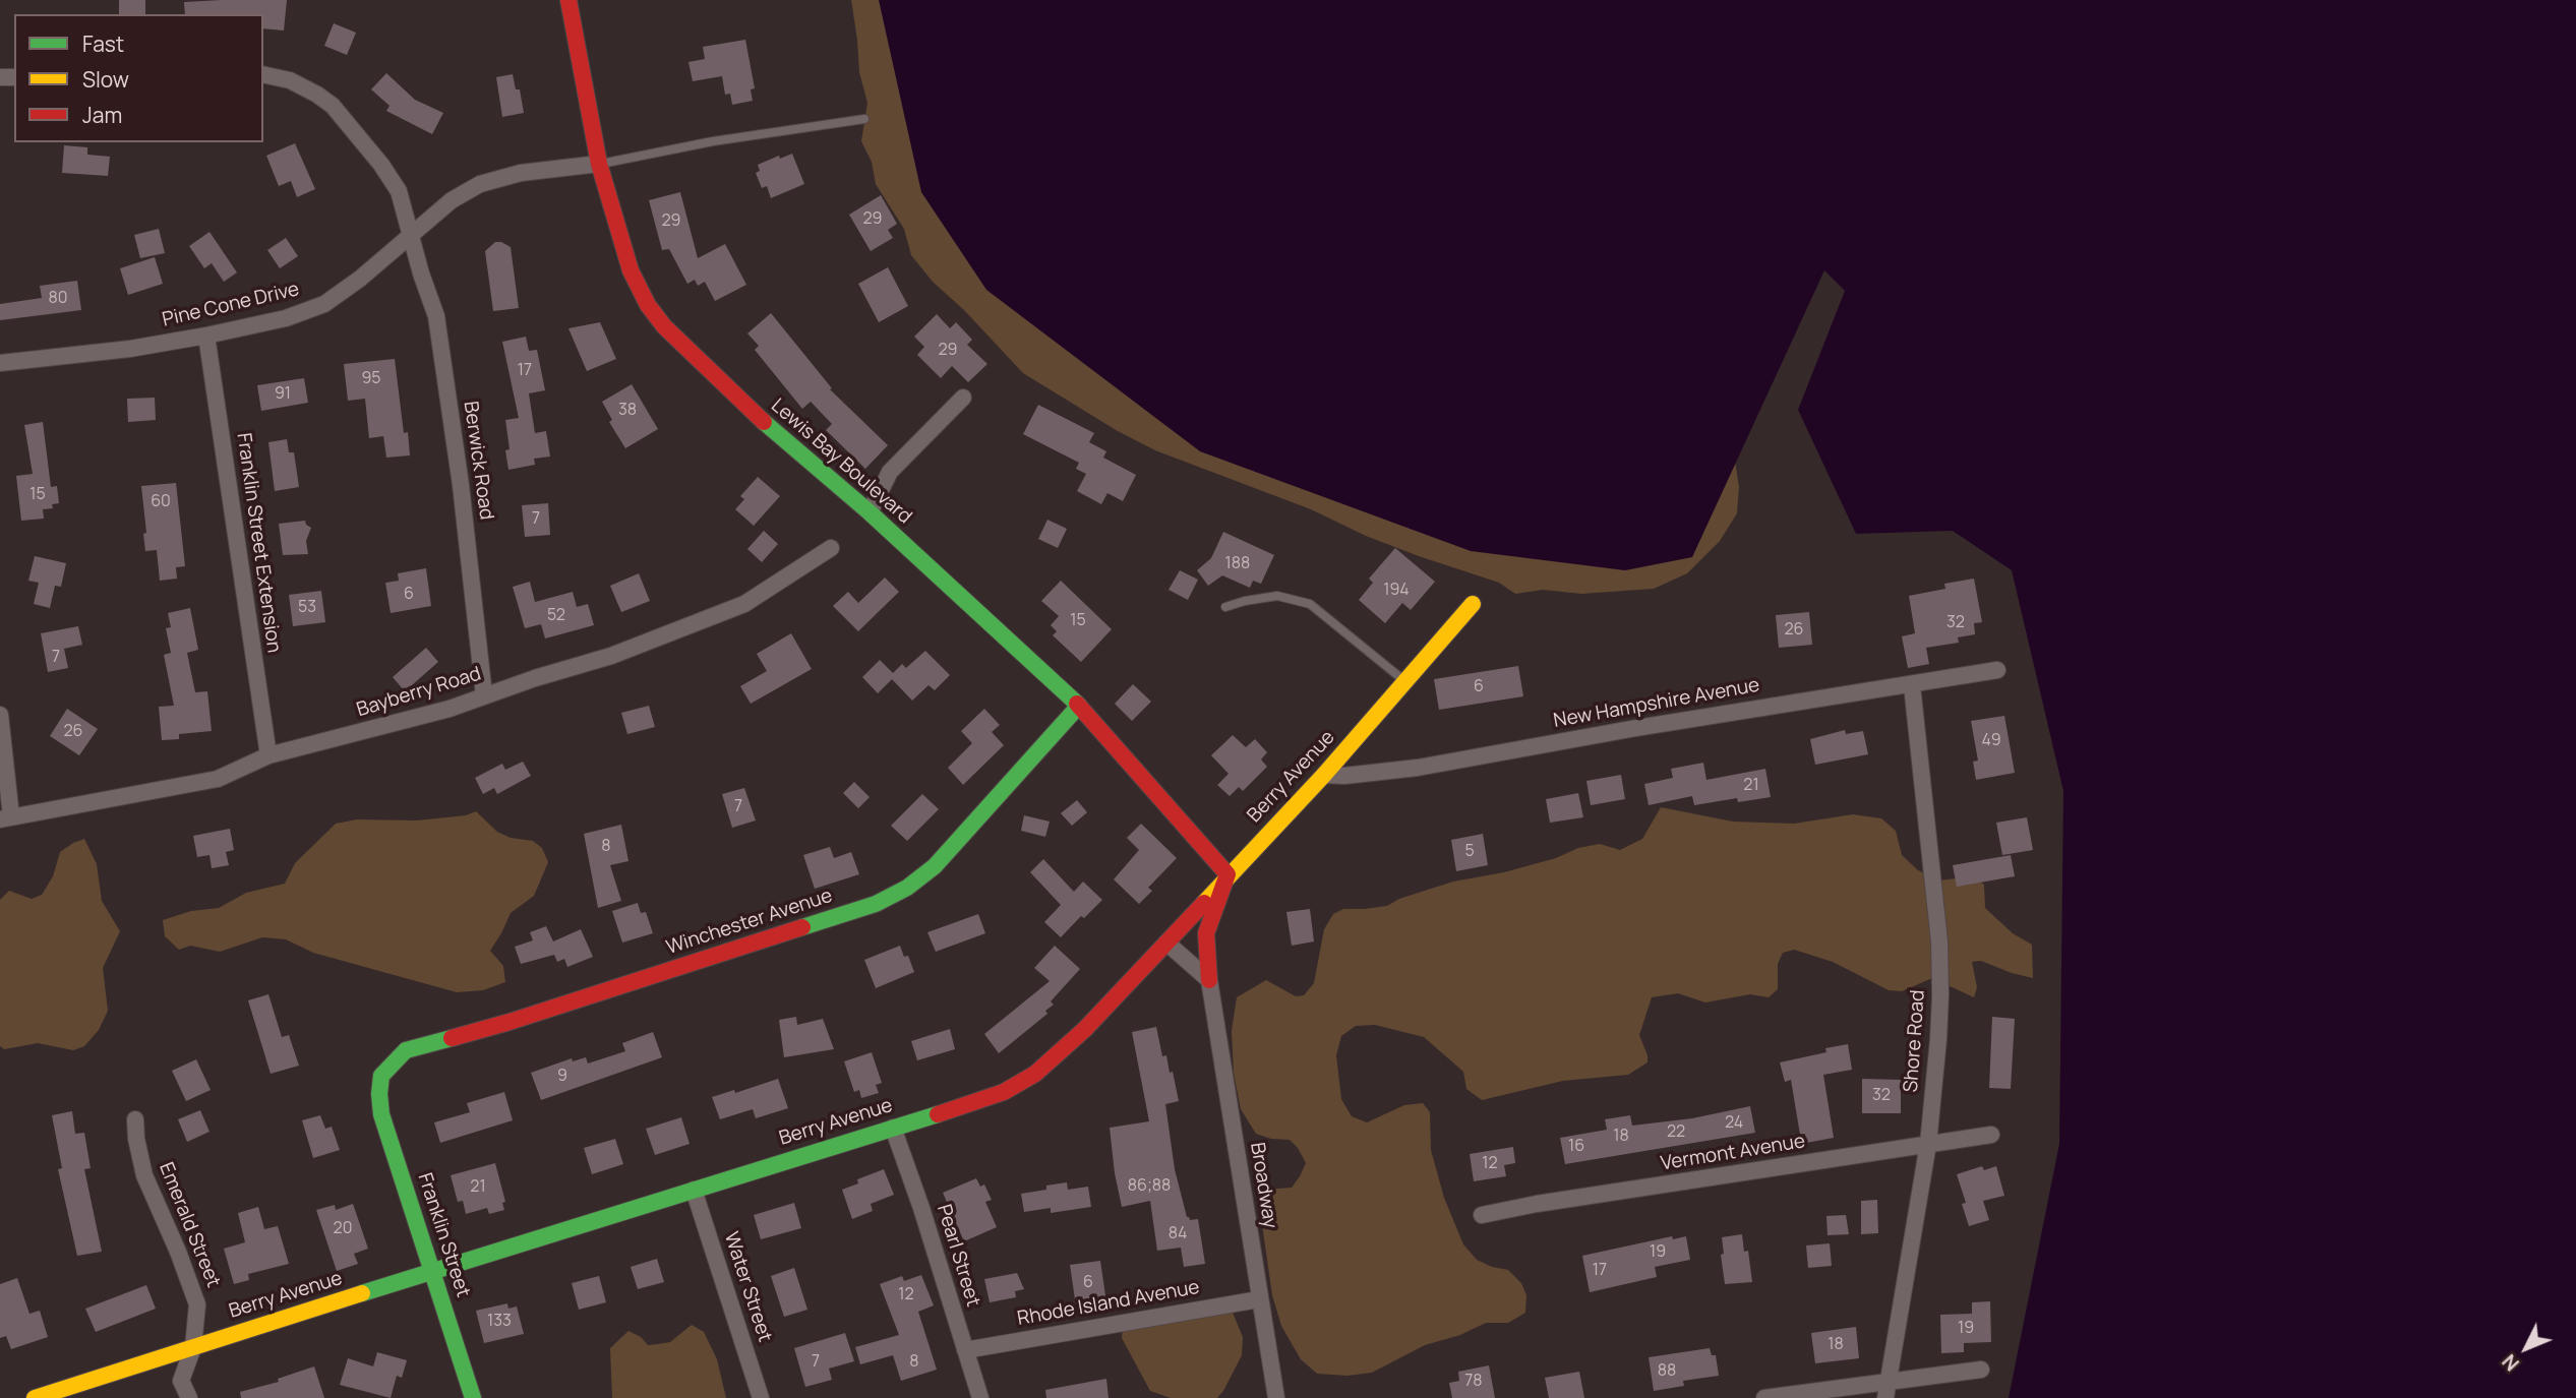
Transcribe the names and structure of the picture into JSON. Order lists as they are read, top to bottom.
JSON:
{
  "streets": {
    "street": [
      "Pine Cone Drive",
      "Berwick Road",
      "Lewis Bay Boulevard",
      "Franklin Street Extension",
      "Bayberry Road",
      "New Hampshire Avenue",
      "Berry Avenue",
      "Winchester Avenue",
      "Shore Road",
      "Vermont Avenue",
      "Broadway",
      "Emerald Street",
      "Franklin Street",
      "Pearl Street",
      "Water Street",
      "Rhode Island Avenue"
    ]
  },
  "crossings": [
    ["Pine Cone Drive", "Berwick Road"],
    ["Pine Cone Drive", "Lewis Bay Boulevard"],
    ["Pine Cone Drive", "Franklin Street Extension"],
    ["Berwick Road", "Bayberry Road"],
    ["Lewis Bay Boulevard", "Berry Avenue"],
    ["Lewis Bay Boulevard", "Winchester Avenue"],
    ["Lewis Bay Boulevard", "Broadway"],
    ["Franklin Street Extension", "Bayberry Road"],
    ["New Hampshire Avenue", "Berry Avenue"],
    ["New Hampshire Avenue", "Shore Road"],
    ["Berry Avenue", "Broadway"],
    ["Berry Avenue", "Emerald Street"],
    ["Berry Avenue", "Franklin Street"],
    ["Berry Avenue", "Pearl Street"],
    ["Berry Avenue", "Water Street"],
    ["Winchester Avenue", "Franklin Street"],
    ["Shore Road", "Vermont Avenue"],
    ["Broadway", "Rhode Island Avenue"],
    ["Pearl Street", "Rhode Island Avenue"]
  ],
  "house_numbers": [
    "29",
    "29",
    "80",
    "29",
    "17",
    "95",
    "91",
    "38",
    "15",
    "60",
    "7",
    "188",
    "194",
    "6",
    "53",
    "52",
    "15",
    "32",
    "26",
    "7",
    "6",
    "26",
    "49",
    "21",
    "7",
    "8",
    "5",
    "9",
    "32",
    "24",
    "22",
    "18",
    "16",
    "12",
    "86;88",
    "21",
    "20",
    "84",
    "19",
    "17",
    "6",
    "12",
    "133",
    "19",
    "18",
    "7",
    "8",
    "88",
    "78"
  ],
  "legend": ["Fast", "Slow", "Jam"],
  "north": "bottom left"
}
